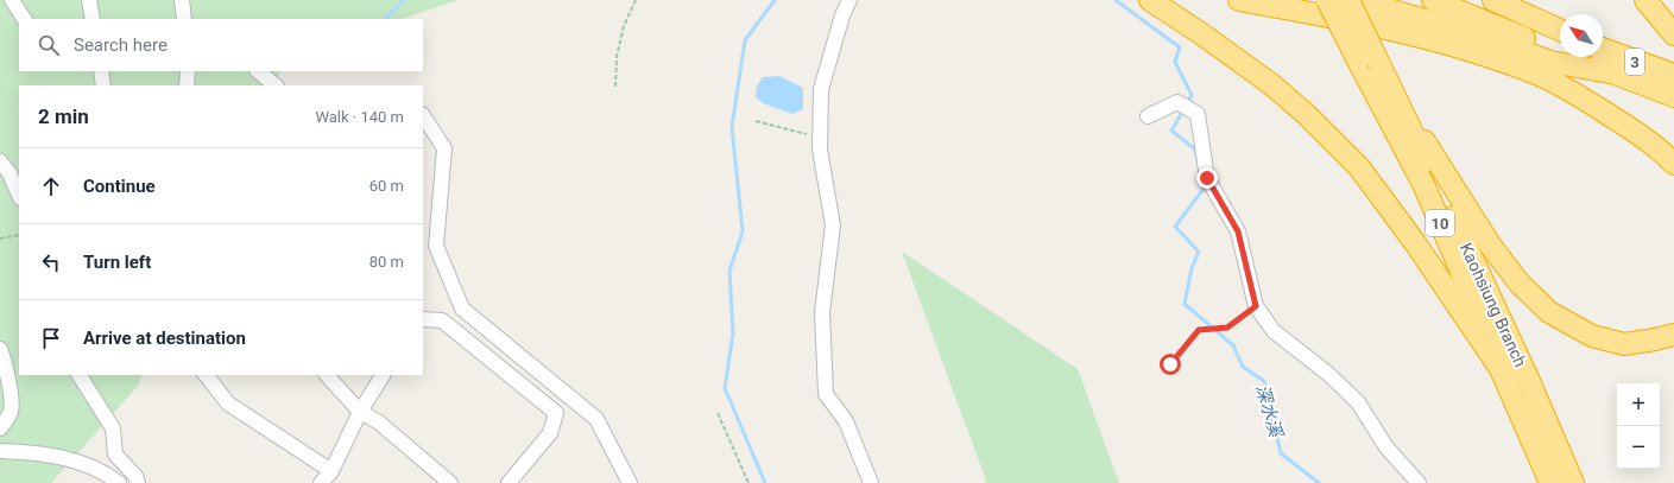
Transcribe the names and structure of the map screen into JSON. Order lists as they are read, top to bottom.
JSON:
{
  "streets": {
    "highway": ["3", "10", "Kaohsiung Branch"]
  },
  "water": ["深水溪"],
  "north": "top left",
  "page": {
    "search": "Search here",
    "heading": ["2 min", "Walk · 140 m"],
    "list": [
      ["Continue", "60 m"],
      ["Turn left", "80 m"],
      "Arrive at destination"
    ],
    "map_buttons": ["+", "−"]
  }
}
